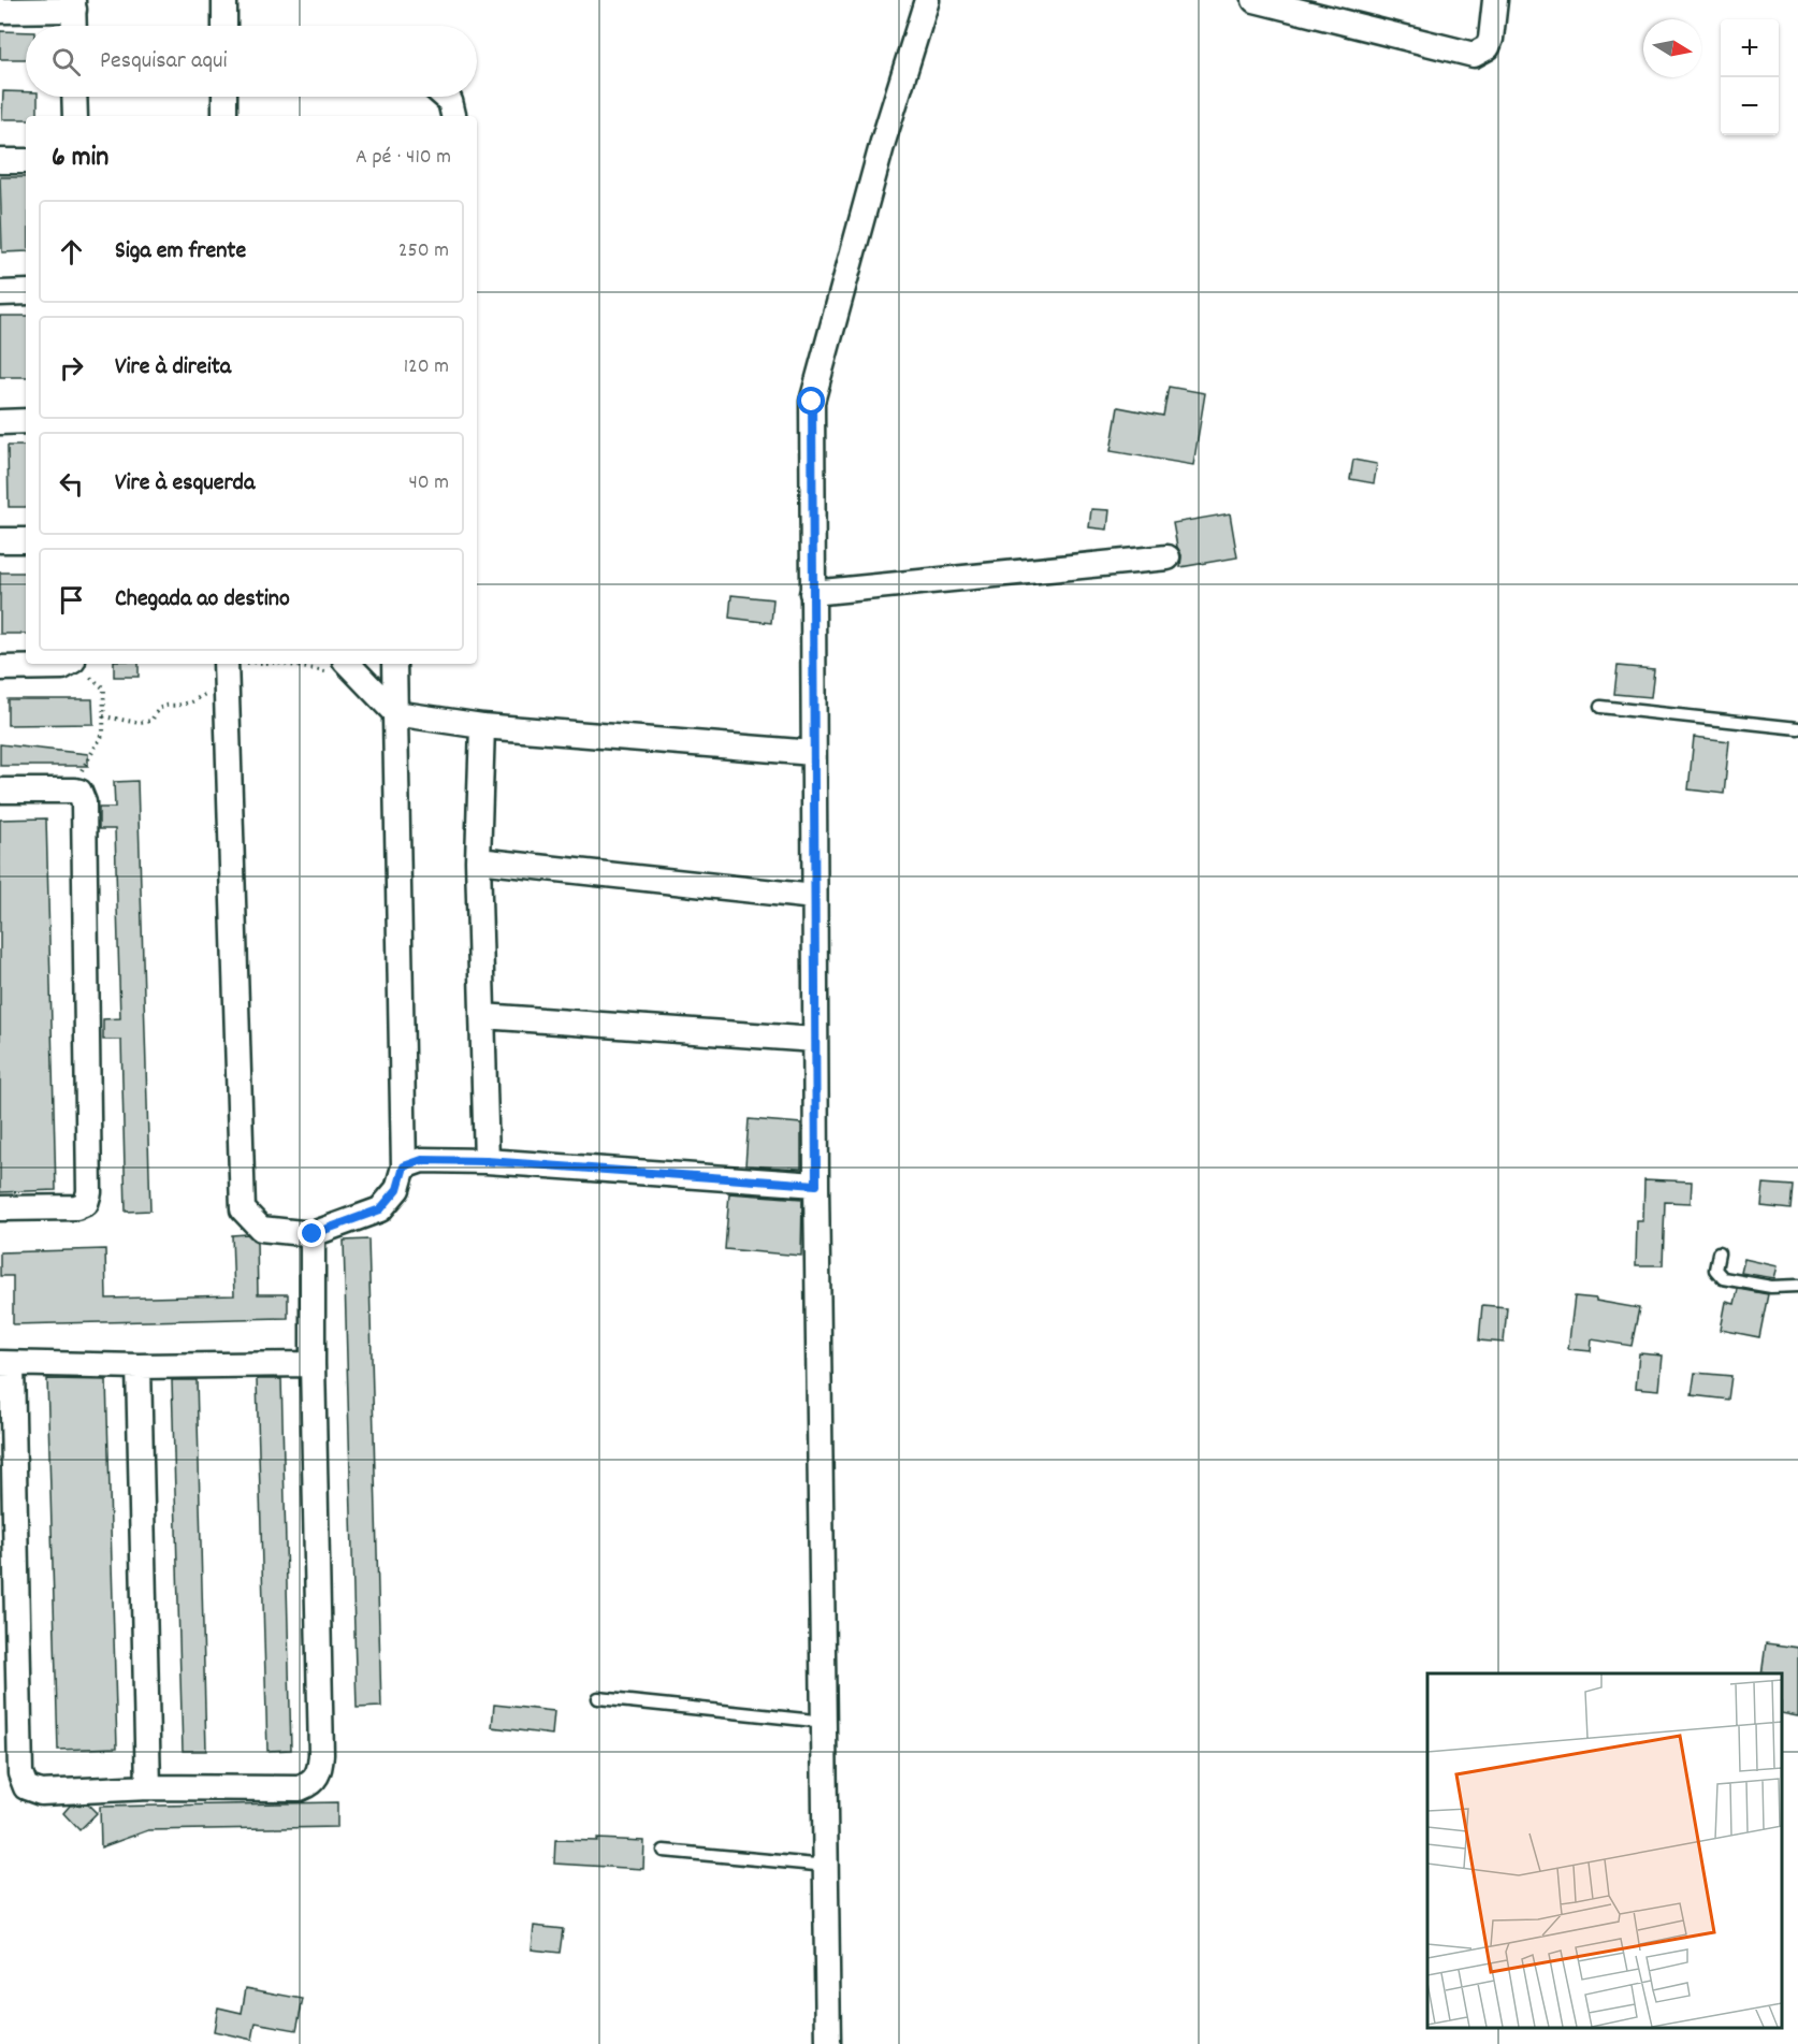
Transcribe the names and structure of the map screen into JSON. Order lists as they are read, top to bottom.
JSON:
{
  "north": "right",
  "page": {
    "map_buttons": ["+", "−"],
    "search": "Pesquisar aqui",
    "heading": ["6 min", "A pé · 410 m"],
    "list": [
      ["Siga em frente", "250 m"],
      ["Vire à direita", "120 m"],
      ["Vire à esquerda", "40 m"],
      "Chegada ao destino"
    ]
  }
}
